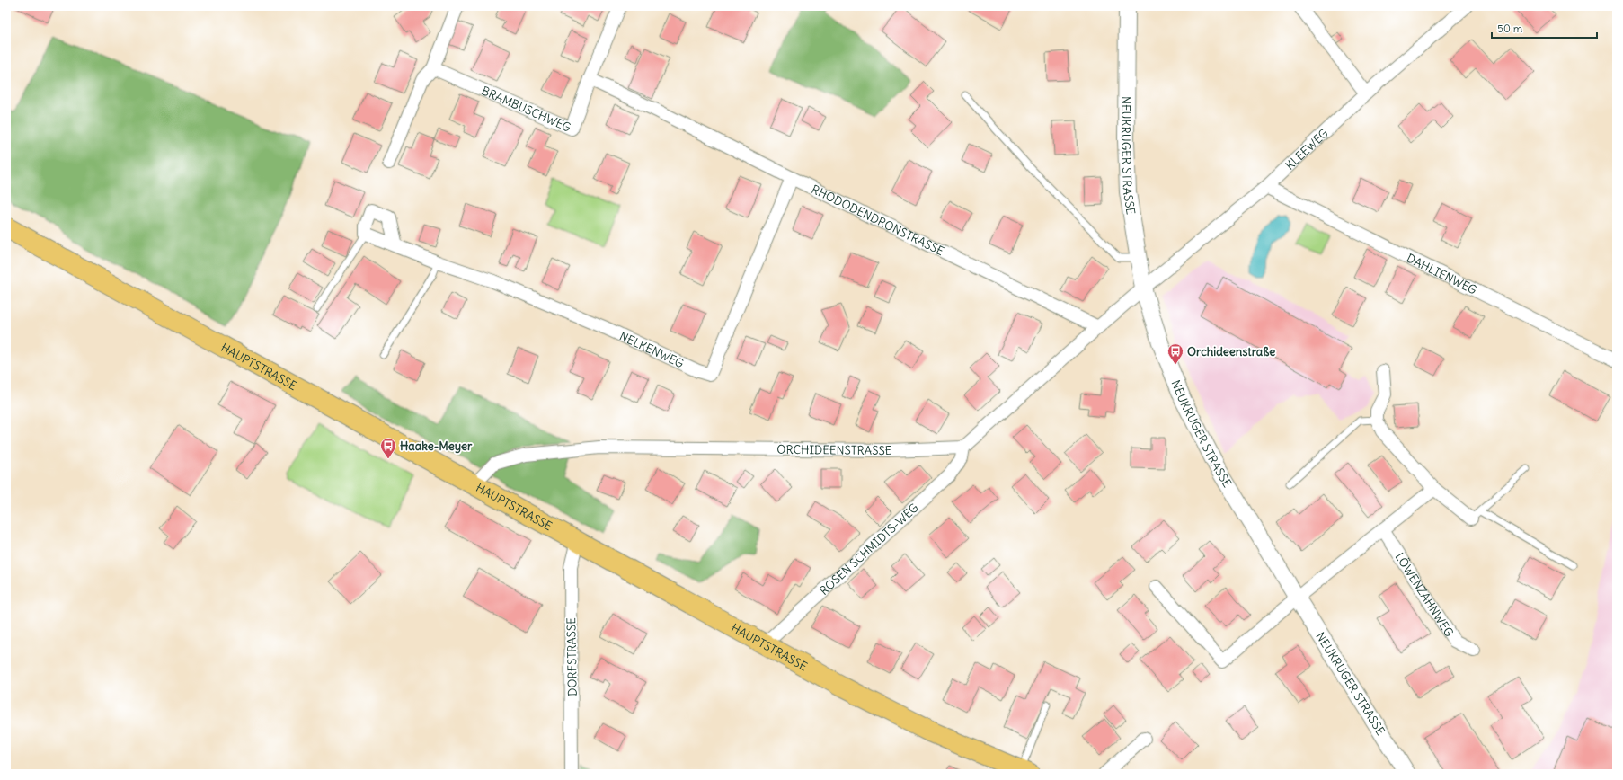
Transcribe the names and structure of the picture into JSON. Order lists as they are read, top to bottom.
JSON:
{
  "streets": {
    "main road": ["HAUPTSTRASSE"],
    "street": [
      "BRAMBUSCHWEG",
      "KLEEWEG",
      "NEUKRUGER STRASSE",
      "RHODODENDRONSTRASSE",
      "DAHLIENWEG",
      "NELKENWEG",
      "ORCHIDEENSTRASSE",
      "ROSEN SCHMIDTS-WEG",
      "LÖWENZAHNWEG",
      "DORFSTRASSE"
    ]
  },
  "crossings": [
    ["BRAMBUSCHWEG", "RHODODENDRONSTRASSE"],
    ["KLEEWEG", "NEUKRUGER STRASSE"],
    ["KLEEWEG", "DAHLIENWEG"],
    ["RHODODENDRONSTRASSE", "NELKENWEG"],
    ["HAUPTSTRASSE", "ORCHIDEENSTRASSE"],
    ["HAUPTSTRASSE", "ROSEN SCHMIDTS-WEG"],
    ["HAUPTSTRASSE", "DORFSTRASSE"],
    ["ORCHIDEENSTRASSE", "ROSEN SCHMIDTS-WEG"]
  ],
  "places": {
    "bus stop": ["Orchideenstraße", "Haake-Meyer"]
  },
  "scale_bar": "50 m"
}
